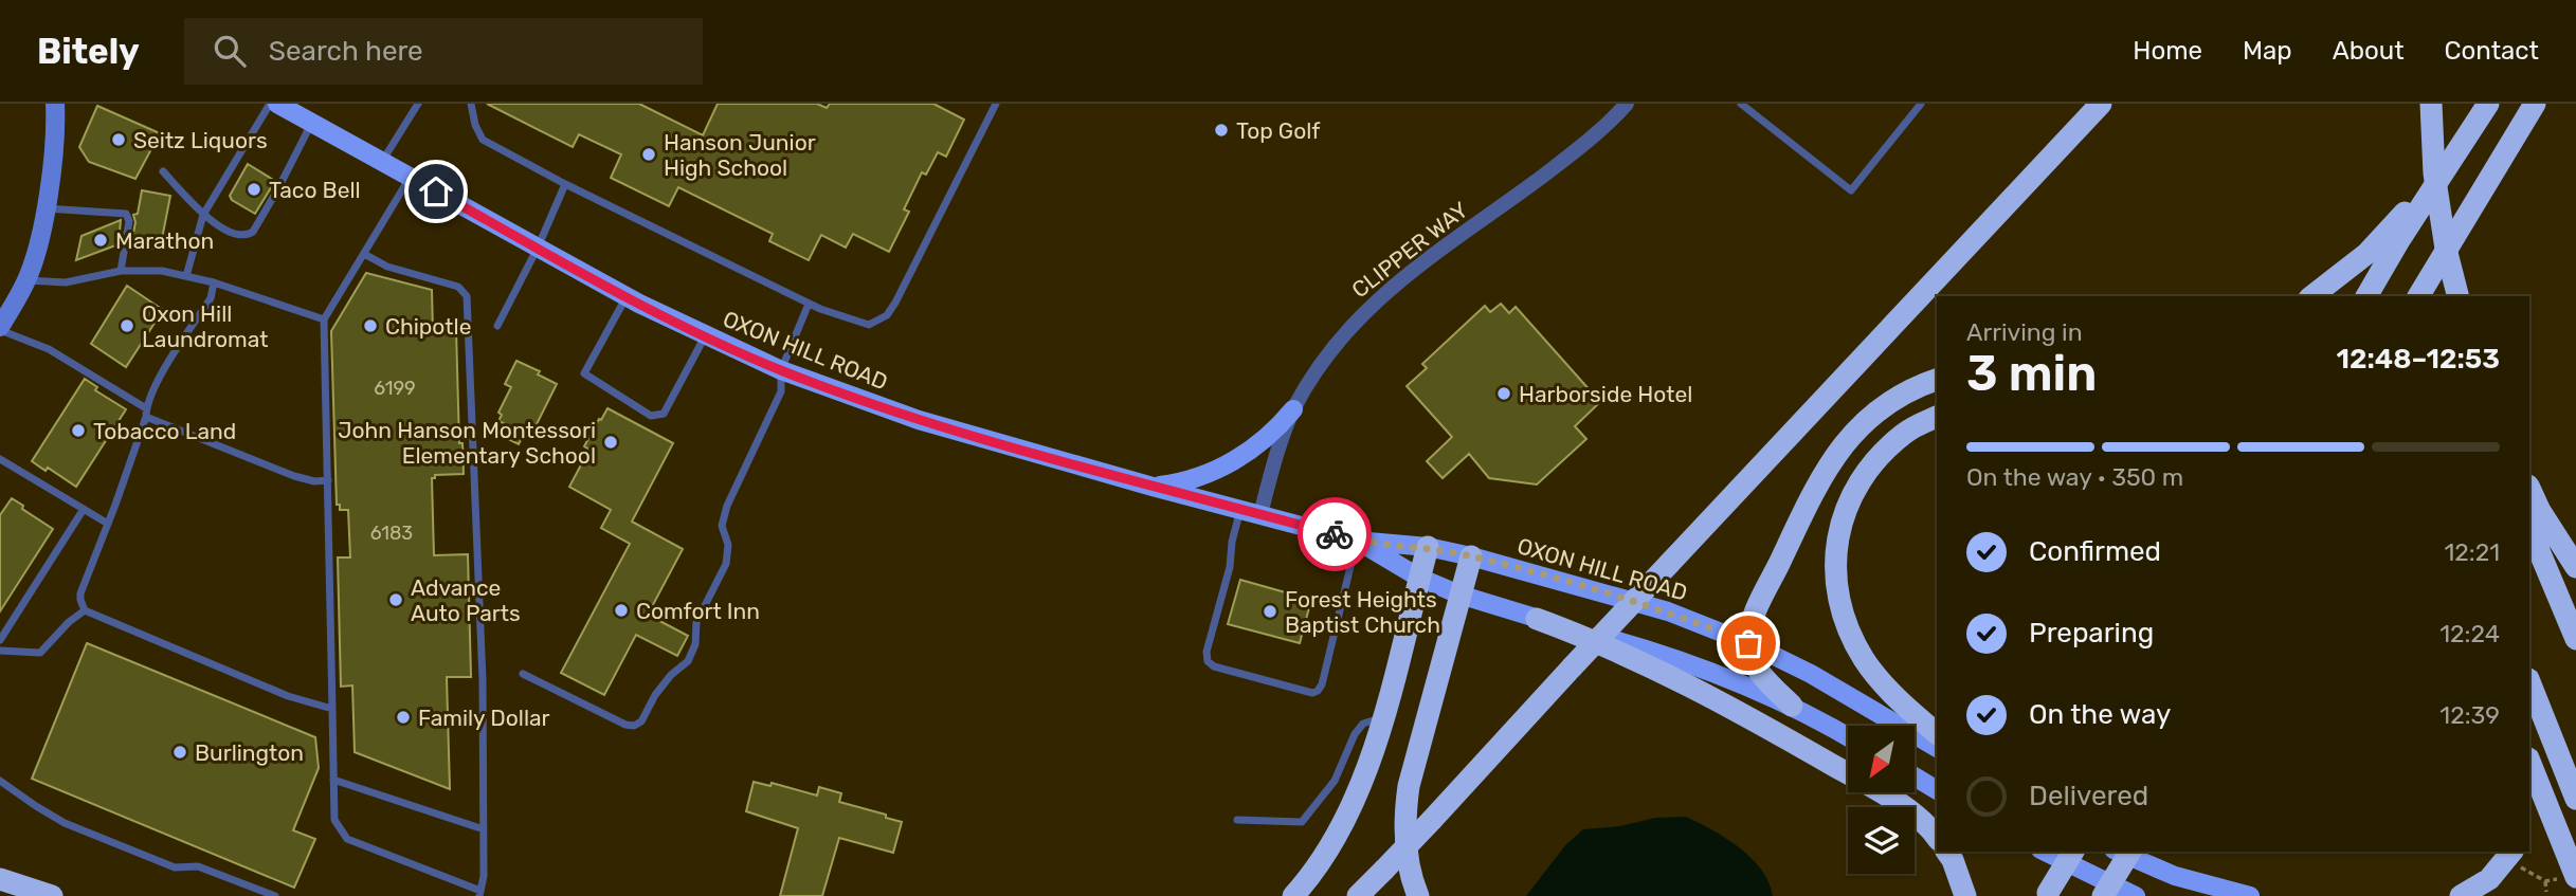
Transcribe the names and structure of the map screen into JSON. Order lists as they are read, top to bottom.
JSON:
{
  "streets": {
    "main road": ["OXON HILL ROAD"],
    "street": ["CLIPPER WAY"]
  },
  "crossings": [
    ["CLIPPER WAY", "OXON HILL ROAD"]
  ],
  "places": [
    "Top Golf",
    "Seitz Liquors",
    "Hanson Junior High School",
    "Taco Bell",
    "Marathon",
    "Oxon Hill Laundromat",
    "Chipotle",
    "Harborside Hotel",
    "Tobacco Land",
    "John Hanson Montessori Elementary School",
    "Advance Auto Parts",
    "Comfort Inn",
    "Forest Heights Baptist Church",
    "Family Dollar",
    "Burlington"
  ],
  "house_numbers": ["6199", "6183"],
  "north": "bottom left",
  "page": {
    "header": "Bitely",
    "search": "Search here",
    "nav": [
      "Home",
      "Map",
      "About",
      "Contact"
    ],
    "heading": ["3 min", "Arriving in", "12:48–12:53"],
    "bar": "On the way · 350 m",
    "list": [
      ["Confirmed", "12:21"],
      ["Preparing", "12:24"],
      ["On the way", "12:39"],
      "Delivered"
    ]
  }
}
